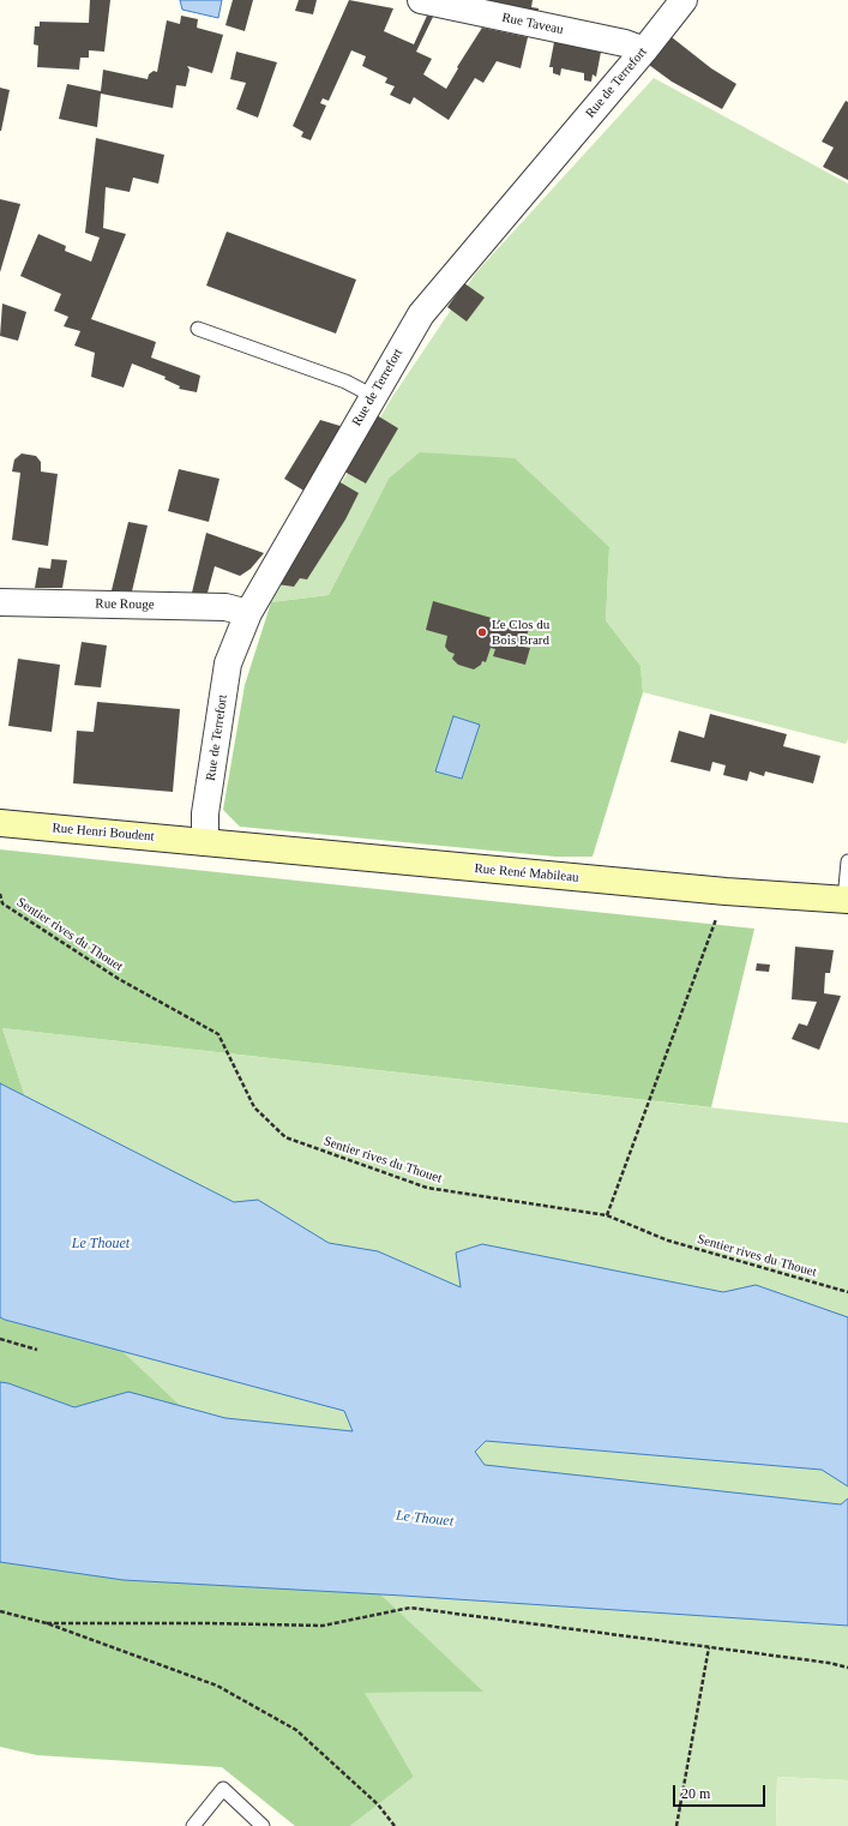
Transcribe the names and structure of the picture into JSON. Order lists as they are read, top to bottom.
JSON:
{
  "streets": {
    "main road": ["Rue Henri Boudent", "Rue René Mabileau"],
    "street": ["Rue Taveau", "Rue de Terrefort", "Rue Rouge"],
    "path": ["Sentier rives du Thouet"]
  },
  "crossings": [
    ["Rue Taveau", "Rue de Terrefort"],
    ["Rue de Terrefort", "Rue Rouge"],
    ["Rue de Terrefort", "Rue Henri Boudent"],
    ["Rue de Terrefort", "Rue René Mabileau"],
    ["Rue Henri Boudent", "Rue René Mabileau"]
  ],
  "water": ["Le Thouet"],
  "places": ["Le Clos du Bois Brard"],
  "scale_bar": "20 m"
}
